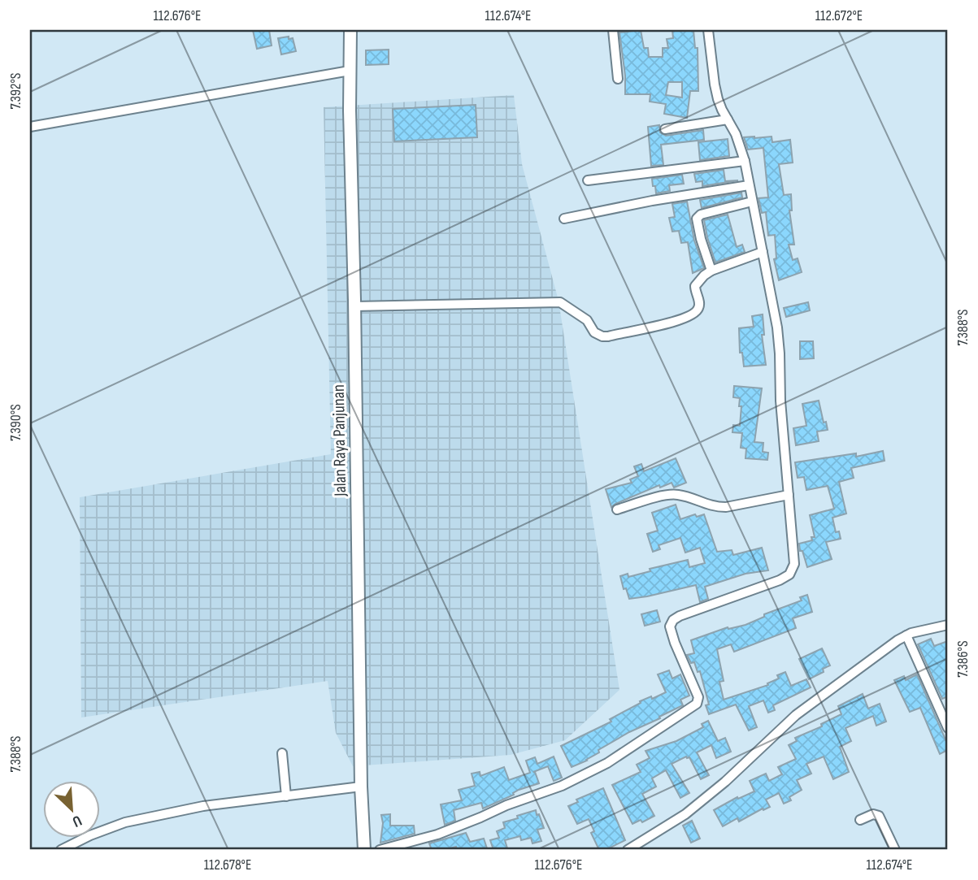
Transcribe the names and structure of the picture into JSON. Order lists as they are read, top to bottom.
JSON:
{
  "streets": {
    "main road": ["Jalan Raya Panjunan"]
  },
  "north": "bottom right",
  "coordinates": [
    "112.676°E",
    "112.674°E",
    "112.672°E",
    "7.392°S",
    "7.388°S",
    "7.390°S",
    "7.386°S",
    "112.678°E"
  ]
}
